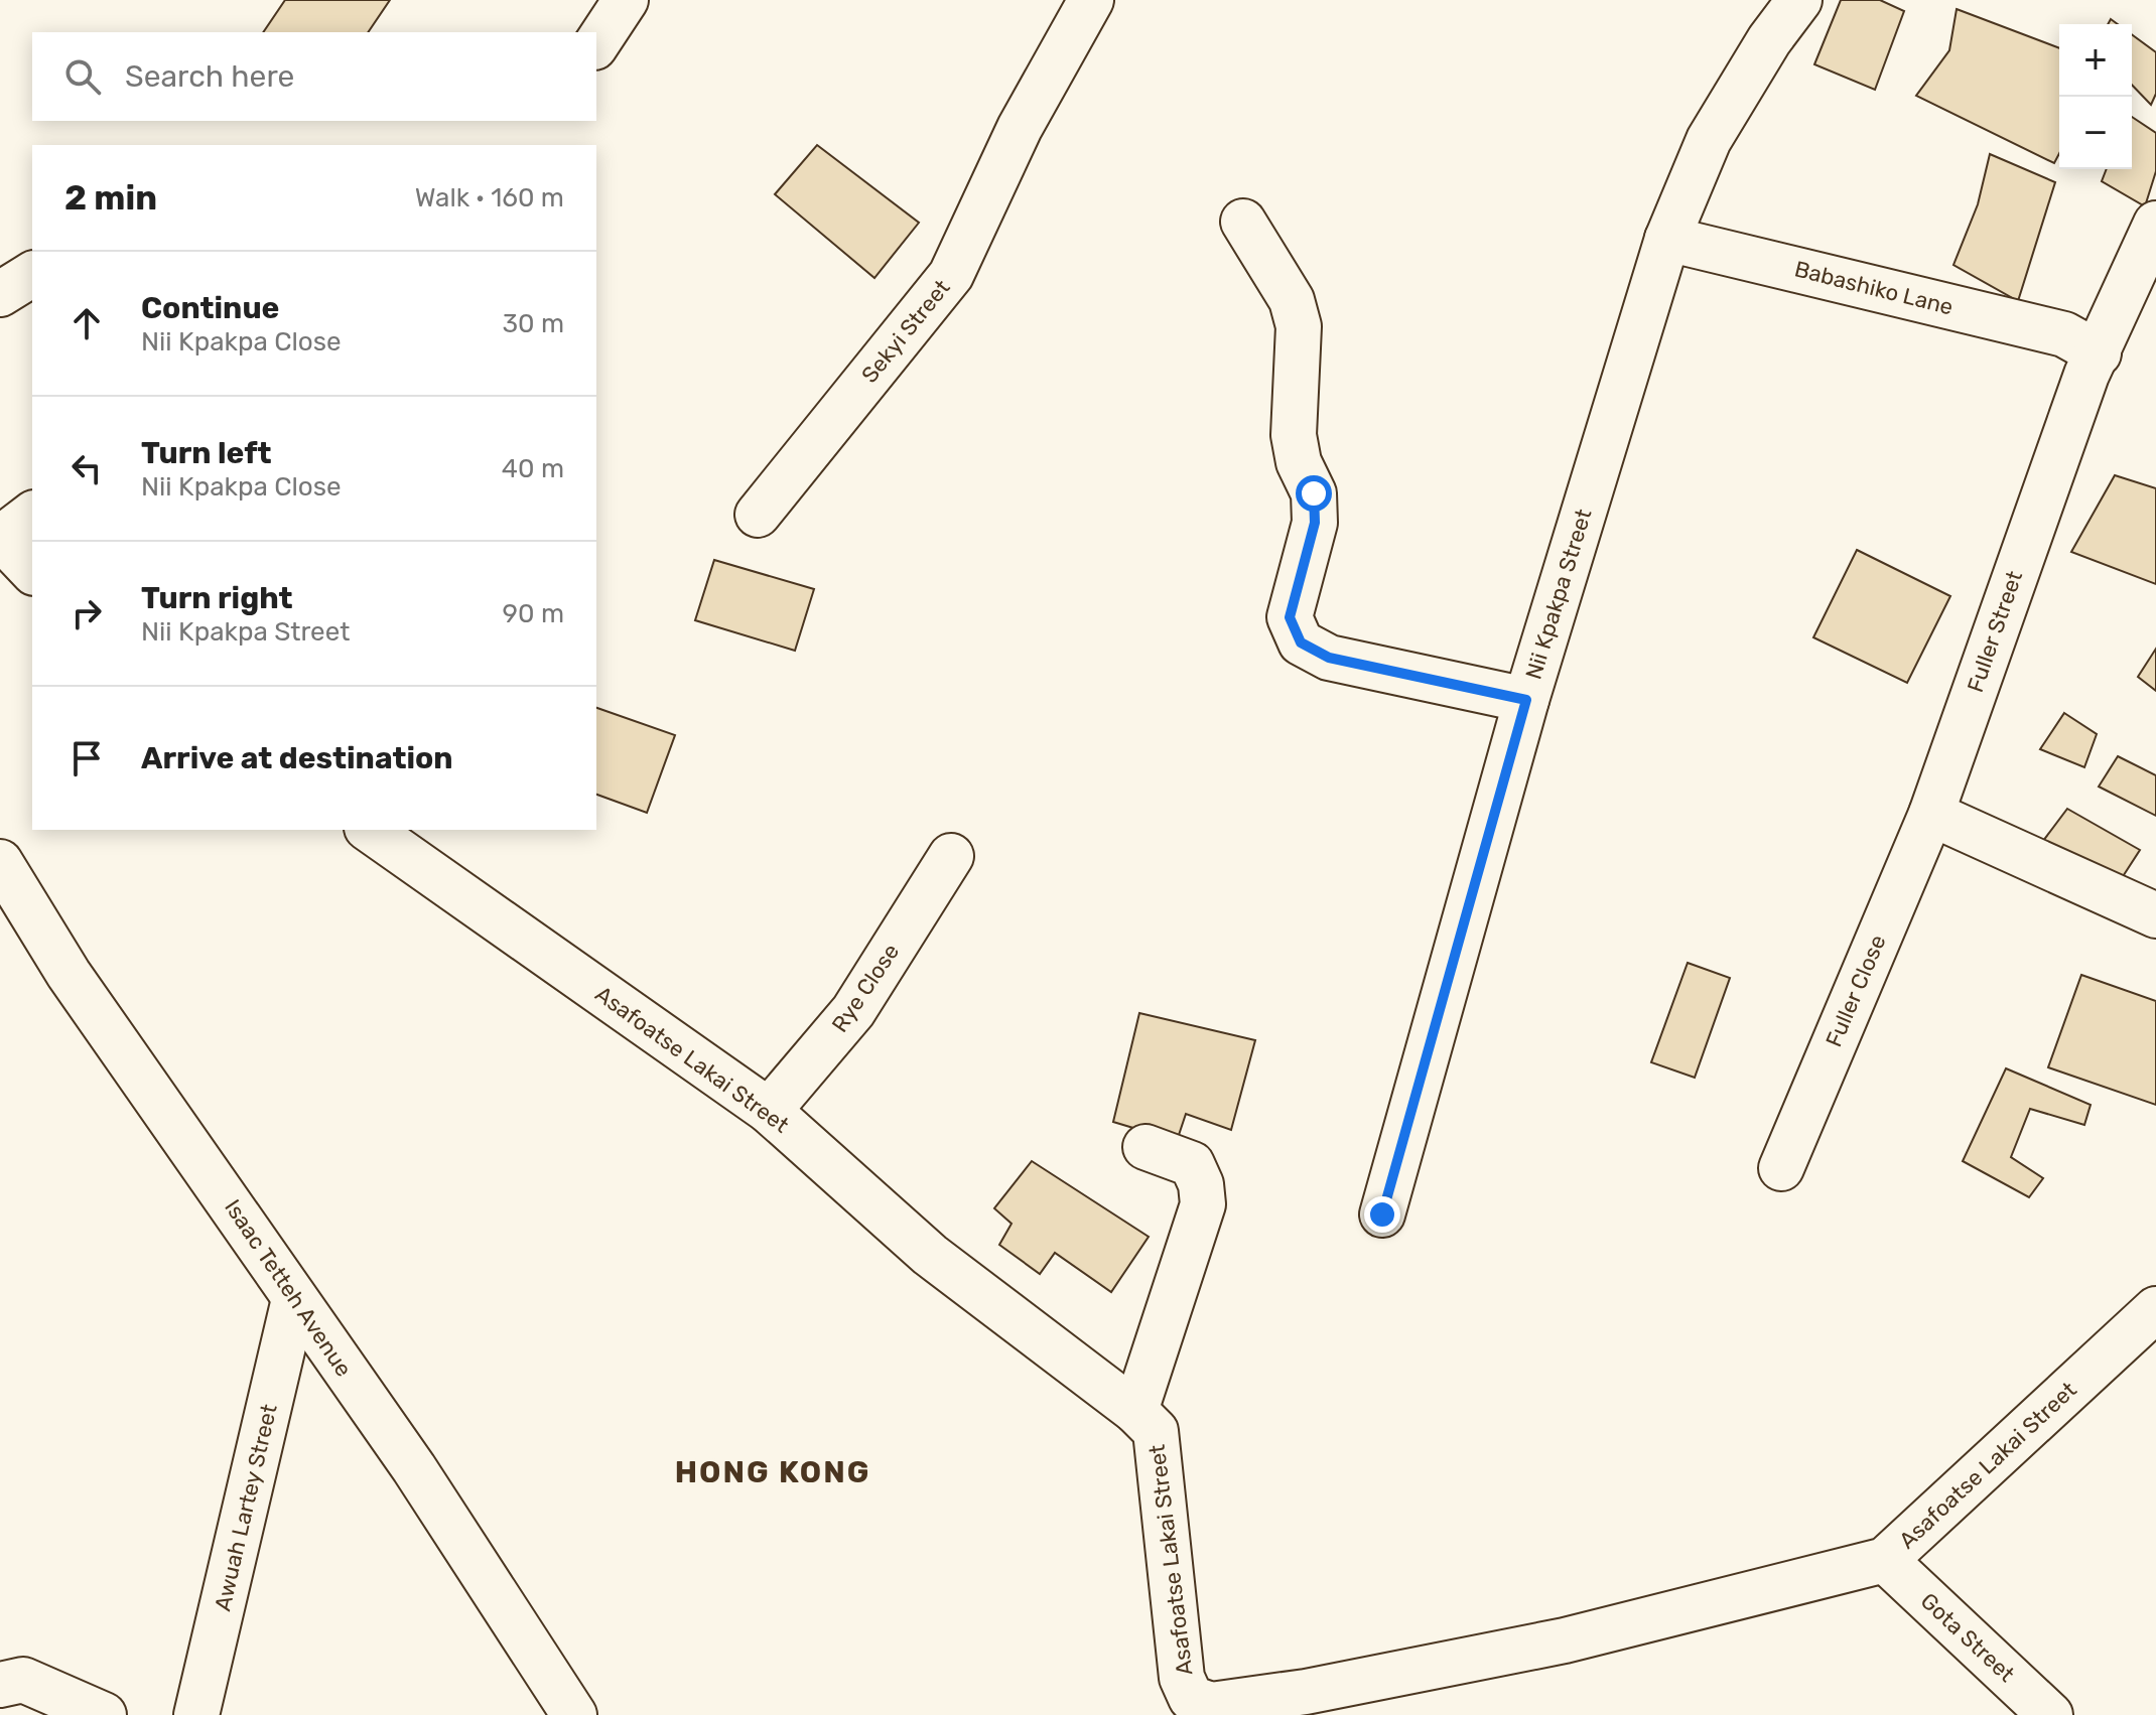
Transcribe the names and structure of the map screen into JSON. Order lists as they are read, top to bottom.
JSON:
{
  "streets": {
    "street": [
      "Babashiko Lane",
      "Sekyi Street",
      "Nii Kpakpa Street",
      "Fuller Street",
      "Rye Close",
      "Fuller Close",
      "Asafoatse Lakai Street",
      "Isaac Tetteh Avenue",
      "Awuah Lartey Street",
      "Gota Street"
    ]
  },
  "crossings": [
    ["Babashiko Lane", "Nii Kpakpa Street"],
    ["Babashiko Lane", "Fuller Street"],
    ["Fuller Street", "Fuller Close"],
    ["Rye Close", "Asafoatse Lakai Street"],
    ["Asafoatse Lakai Street", "Gota Street"],
    ["Isaac Tetteh Avenue", "Awuah Lartey Street"]
  ],
  "districts": ["HONG KONG"],
  "page": {
    "map_buttons": ["+", "−"],
    "search": "Search here",
    "heading": ["2 min", "Walk · 160 m"],
    "list": [
      ["Continue", "Nii Kpakpa Close", "30 m"],
      ["Turn left", "Nii Kpakpa Close", "40 m"],
      ["Turn right", "Nii Kpakpa Street", "90 m"],
      "Arrive at destination"
    ]
  }
}
